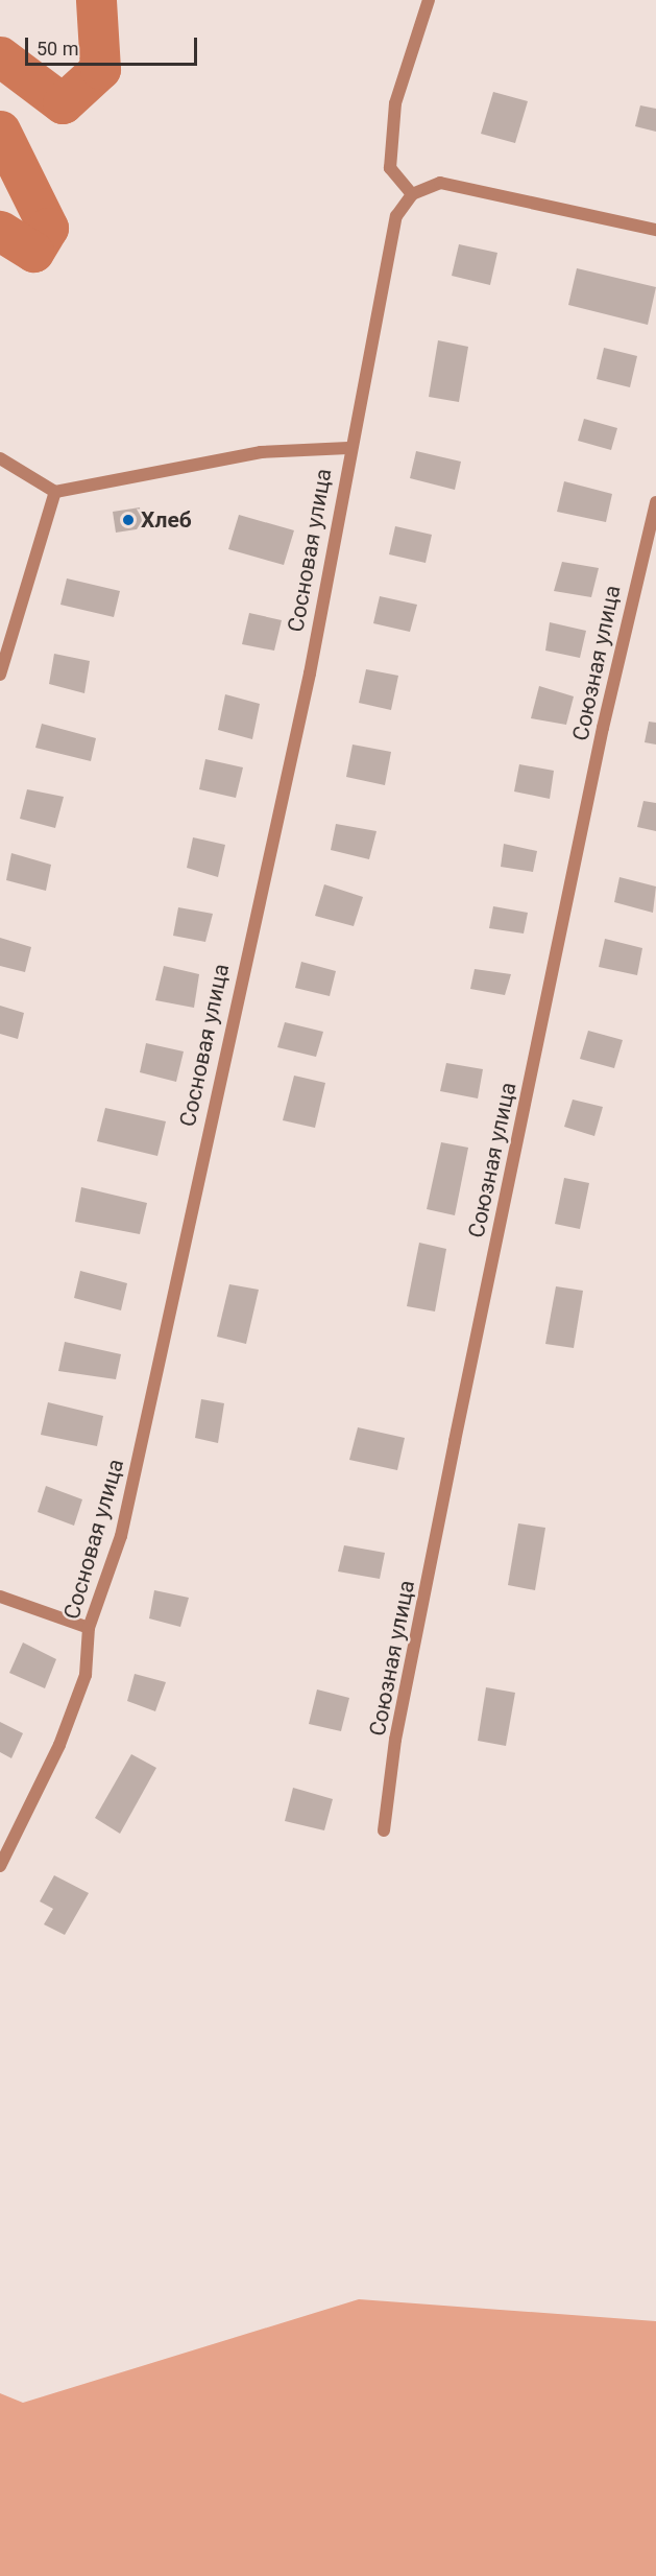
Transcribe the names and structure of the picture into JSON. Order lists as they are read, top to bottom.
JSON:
{
  "streets": {
    "street": ["Сосновая улица", "Союзная улица"]
  },
  "places": ["Хлеб"],
  "scale_bar": "50 m"
}
